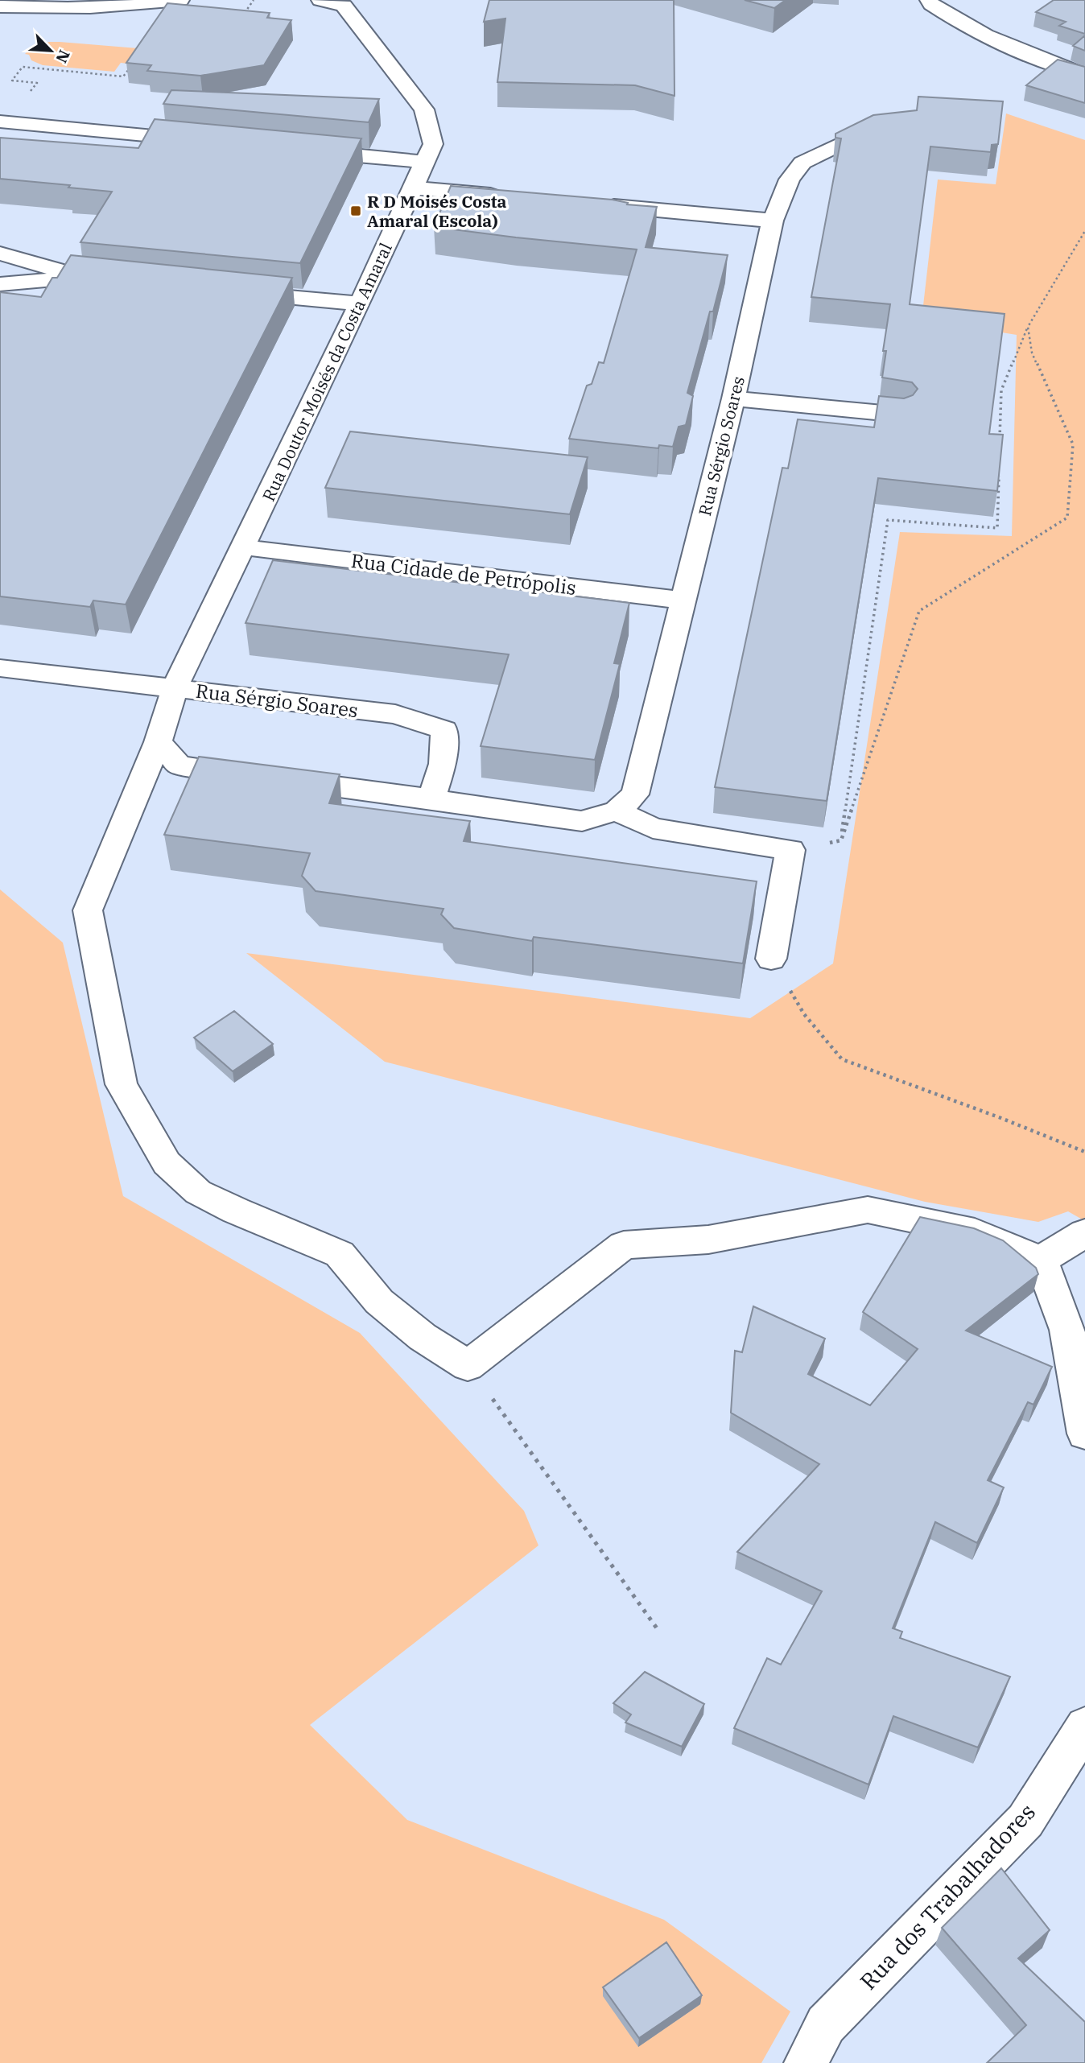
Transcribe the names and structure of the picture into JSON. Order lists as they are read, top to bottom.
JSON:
{
  "streets": {
    "street": [
      "Rua Doutor Moisés da Costa Amaral",
      "Rua Sérgio Soares",
      "Rua Cidade de Petrópolis",
      "Rua dos Trabalhadores"
    ]
  },
  "crossings": [
    ["Rua Doutor Moisés da Costa Amaral", "Rua Sérgio Soares"],
    ["Rua Doutor Moisés da Costa Amaral", "Rua Cidade de Petrópolis"],
    ["Rua Sérgio Soares", "Rua Cidade de Petrópolis"]
  ],
  "places": {
    "transit": ["R D Moisés Costa Amaral (Escola)"]
  },
  "north": "bottom right"
}
